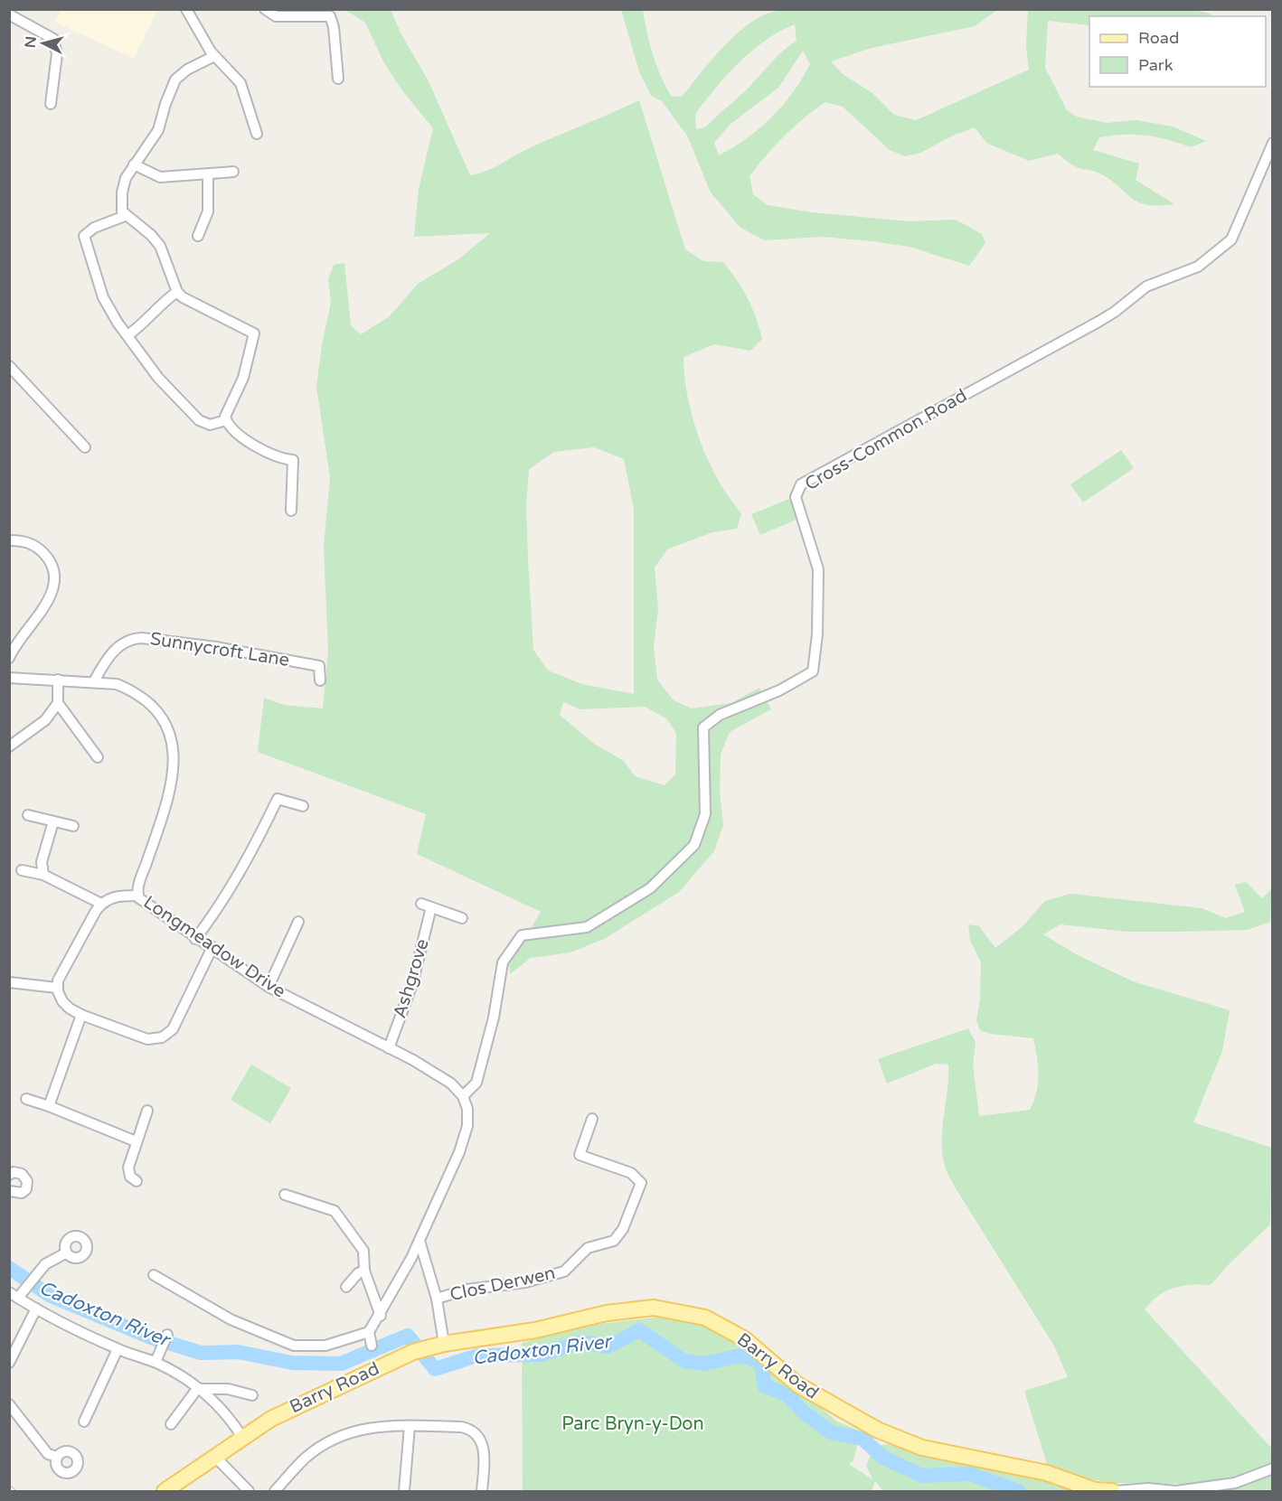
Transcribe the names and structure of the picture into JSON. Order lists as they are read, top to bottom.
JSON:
{
  "streets": {
    "main road": ["Barry Road"],
    "street": [
      "Cross-Common Road",
      "Sunnycroft Lane",
      "Longmeadow Drive",
      "Ashgrove",
      "Clos Derwen"
    ]
  },
  "crossings": [
    ["Cross-Common Road", "Longmeadow Drive"],
    ["Sunnycroft Lane", "Longmeadow Drive"],
    ["Longmeadow Drive", "Ashgrove"]
  ],
  "water": ["Cadoxton River"],
  "parks": ["Parc Bryn-y-Don"],
  "legend": ["Road", "Park"],
  "north": "left"
}
